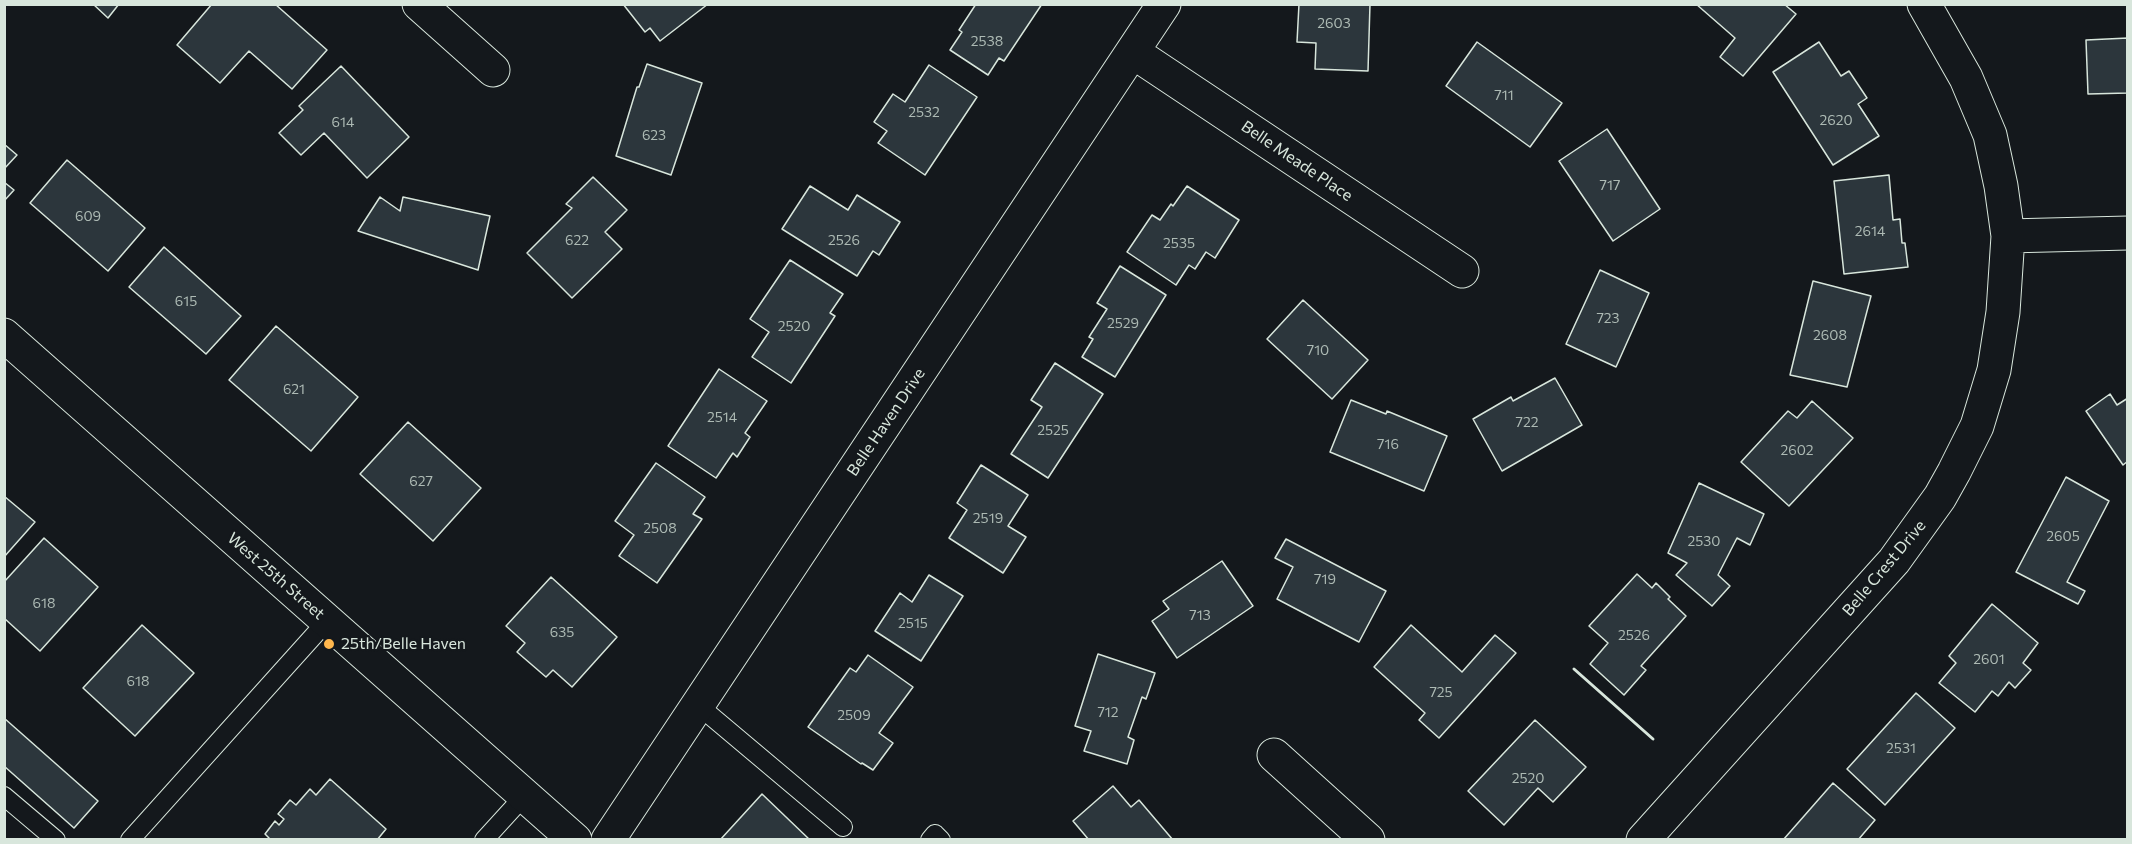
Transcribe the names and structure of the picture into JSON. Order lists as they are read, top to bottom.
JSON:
{
  "streets": {
    "street": [
      "Belle Meade Place",
      "Belle Haven Drive",
      "Belle Crest Drive",
      "West 25th Street"
    ]
  },
  "crossings": [
    ["Belle Meade Place", "Belle Haven Drive"]
  ],
  "places": ["25th/Belle Haven"],
  "house_numbers": [
    "2603",
    "2538",
    "711",
    "2532",
    "2620",
    "614",
    "623",
    "717",
    "609",
    "2614",
    "622",
    "2526",
    "2535",
    "615",
    "723",
    "2529",
    "2520",
    "2608",
    "710",
    "621",
    "2514",
    "722",
    "2525",
    "716",
    "2602",
    "627",
    "2519",
    "2508",
    "2605",
    "2530",
    "719",
    "618",
    "713",
    "2515",
    "635",
    "2526",
    "2601",
    "618",
    "725",
    "712",
    "2509",
    "2531",
    "2520"
  ]
}
